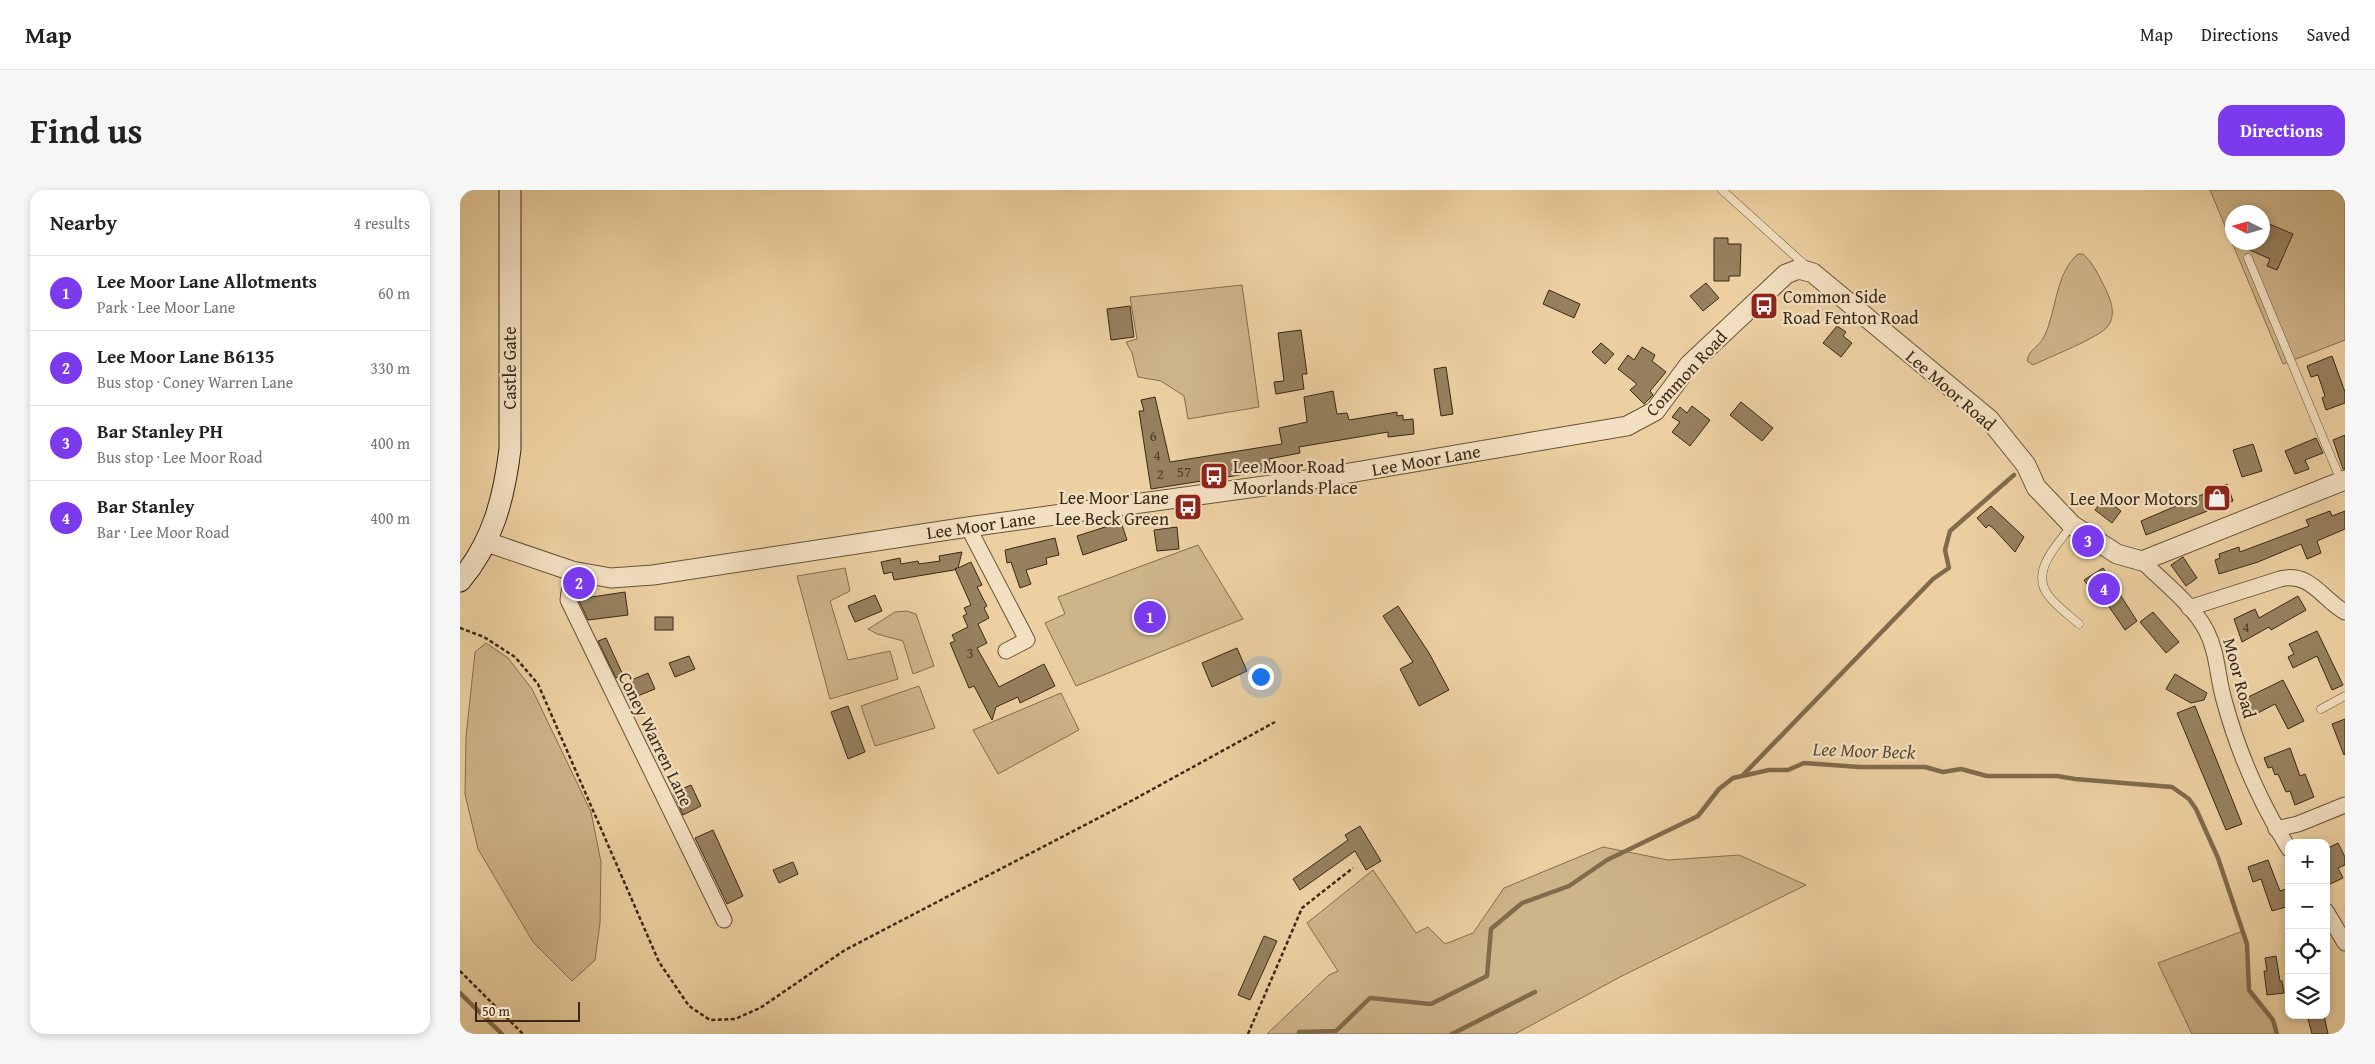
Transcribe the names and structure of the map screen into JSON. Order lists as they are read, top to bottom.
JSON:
{
  "streets": {
    "main road": ["Castle Gate"],
    "street": [
      "Common Road",
      "Lee Moor Road",
      "Lee Moor Lane",
      "Moor Road",
      "Coney Warren Lane"
    ]
  },
  "crossings": [
    ["Castle Gate", "Lee Moor Lane"],
    ["Common Road", "Lee Moor Road"],
    ["Common Road", "Lee Moor Lane"],
    ["Lee Moor Road", "Moor Road"],
    ["Lee Moor Lane", "Coney Warren Lane"]
  ],
  "water": ["Lee Moor Beck"],
  "places": {
    "bus stop": ["Common Side Road Fenton Road", "Lee Moor Road Moorlands Place", "Lee Moor Lane Lee Beck Green"],
    "shop": ["Lee Moor Motors"]
  },
  "house_numbers": [
    "6",
    "4",
    "57",
    "2",
    "4",
    "3"
  ],
  "scale_bar": "50 m",
  "north": "left",
  "page": {
    "header": "Map",
    "nav": ["Map", "Directions", "Saved"],
    "title": "Find us",
    "buttons": "Directions",
    "heading": ["Nearby", "4 results"],
    "list": [
      {
        "mark": "1",
        "name": "Lee Moor Lane Allotments",
        "note": "Park · Lee Moor Lane",
        "value": "60 m"
      },
      {
        "mark": "2",
        "name": "Lee Moor Lane B6135",
        "note": "Bus stop · Coney Warren Lane",
        "value": "330 m"
      },
      {
        "mark": "3",
        "name": "Bar Stanley PH",
        "note": "Bus stop · Lee Moor Road",
        "value": "400 m"
      },
      {
        "mark": "4",
        "name": "Bar Stanley",
        "note": "Bar · Lee Moor Road",
        "value": "400 m"
      }
    ],
    "pins": [
      "3",
      "2",
      "4",
      "1"
    ],
    "map_buttons": ["+", "−"],
    "scale": "50 m"
  }
}
